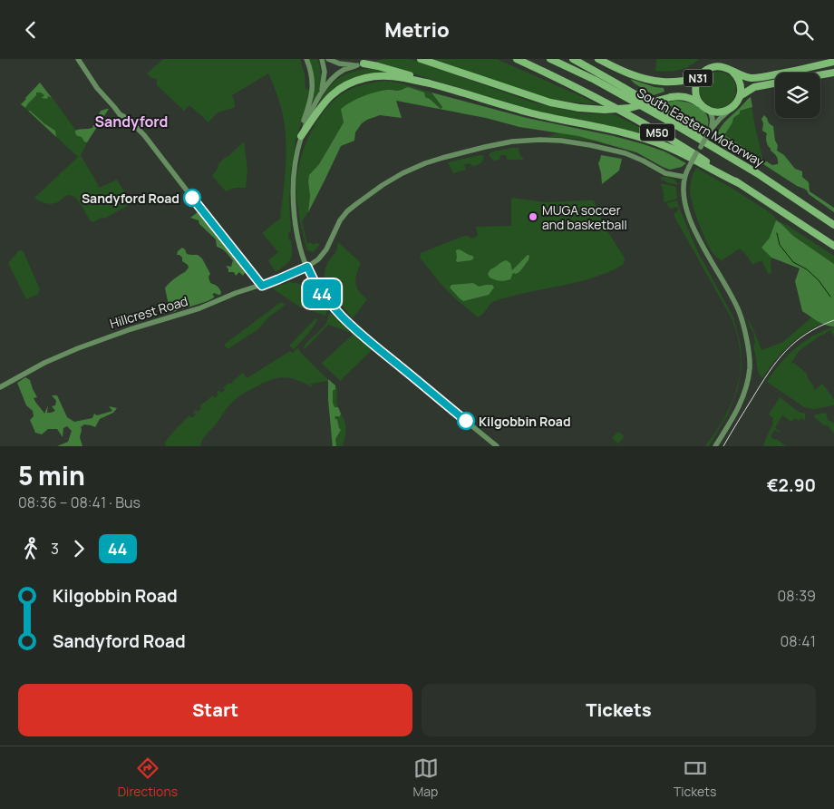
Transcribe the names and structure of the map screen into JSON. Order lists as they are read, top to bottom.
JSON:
{
  "streets": {
    "highway": ["N31", "South Eastern Motorway", "M50"],
    "street": ["Hillcrest Road"]
  },
  "districts": ["Sandyford"],
  "places": ["Sandyford Road", "MUGA soccer and basketball", "Kilgobbin Road"],
  "lines": ["bus line 44"],
  "page": {
    "header": "Metrio",
    "on_map": "44",
    "heading": ["5 min", "08:36 – 08:41 · Bus", "€2.90"],
    "legs": ["3", "44"],
    "list": [
      {
        "name": "Kilgobbin Road",
        "value": "08:39"
      },
      {
        "name": "Sandyford Road",
        "value": "08:41"
      }
    ],
    "buttons": ["Start", "Tickets"],
    "tabs": ["Directions", "Map", "Tickets"]
  }
}
